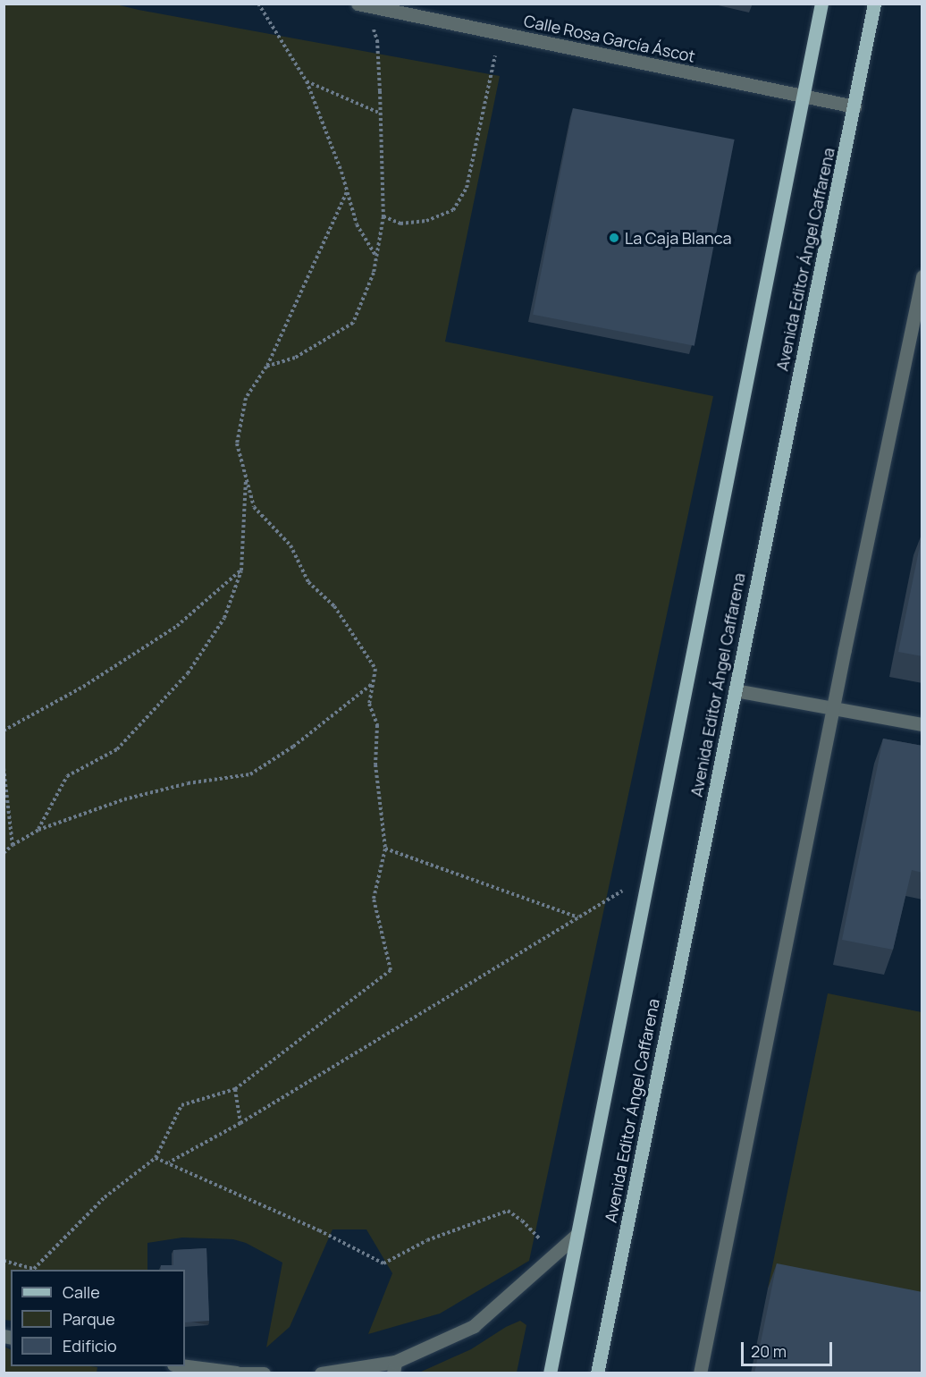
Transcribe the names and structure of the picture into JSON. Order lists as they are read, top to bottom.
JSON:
{
  "streets": {
    "main road": ["Avenida Editor Ángel Caffarena"],
    "street": ["Calle Rosa García Áscot"]
  },
  "crossings": [
    ["Calle Rosa García Áscot", "Avenida Editor Ángel Caffarena"]
  ],
  "places": ["La Caja Blanca"],
  "legend": ["Calle", "Parque", "Edificio"],
  "scale_bar": "20 m"
}
